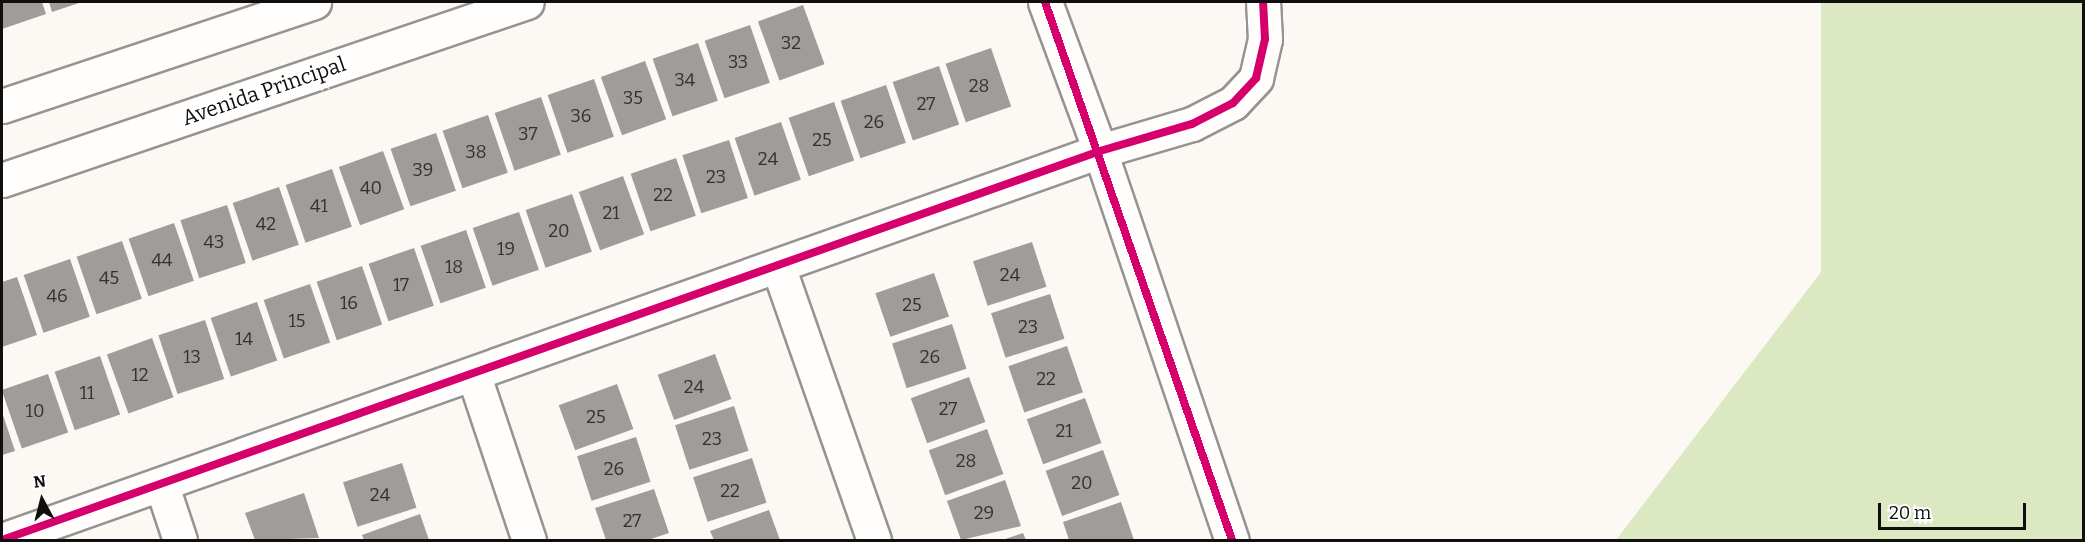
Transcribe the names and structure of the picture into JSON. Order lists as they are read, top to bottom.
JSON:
{
  "streets": {
    "street": ["Avenida Principal"]
  },
  "house_numbers": [
    "32",
    "33",
    "34",
    "28",
    "35",
    "27",
    "36",
    "26",
    "37",
    "25",
    "38",
    "24",
    "39",
    "23",
    "40",
    "22",
    "41",
    "21",
    "42",
    "20",
    "43",
    "19",
    "44",
    "18",
    "24",
    "45",
    "17",
    "46",
    "16",
    "25",
    "15",
    "23",
    "14",
    "13",
    "26",
    "12",
    "22",
    "24",
    "11",
    "27",
    "10",
    "25",
    "21",
    "23",
    "28",
    "26",
    "20",
    "22",
    "24",
    "29",
    "27"
  ],
  "scale_bar": "20 m",
  "north": "top"
}
